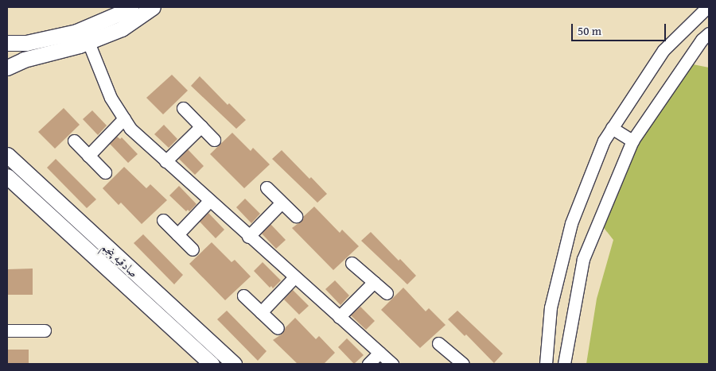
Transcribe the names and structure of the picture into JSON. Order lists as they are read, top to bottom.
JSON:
{
  "streets": {
    "street": ["صادقیه پنجم"]
  },
  "scale_bar": "50 m"
}
